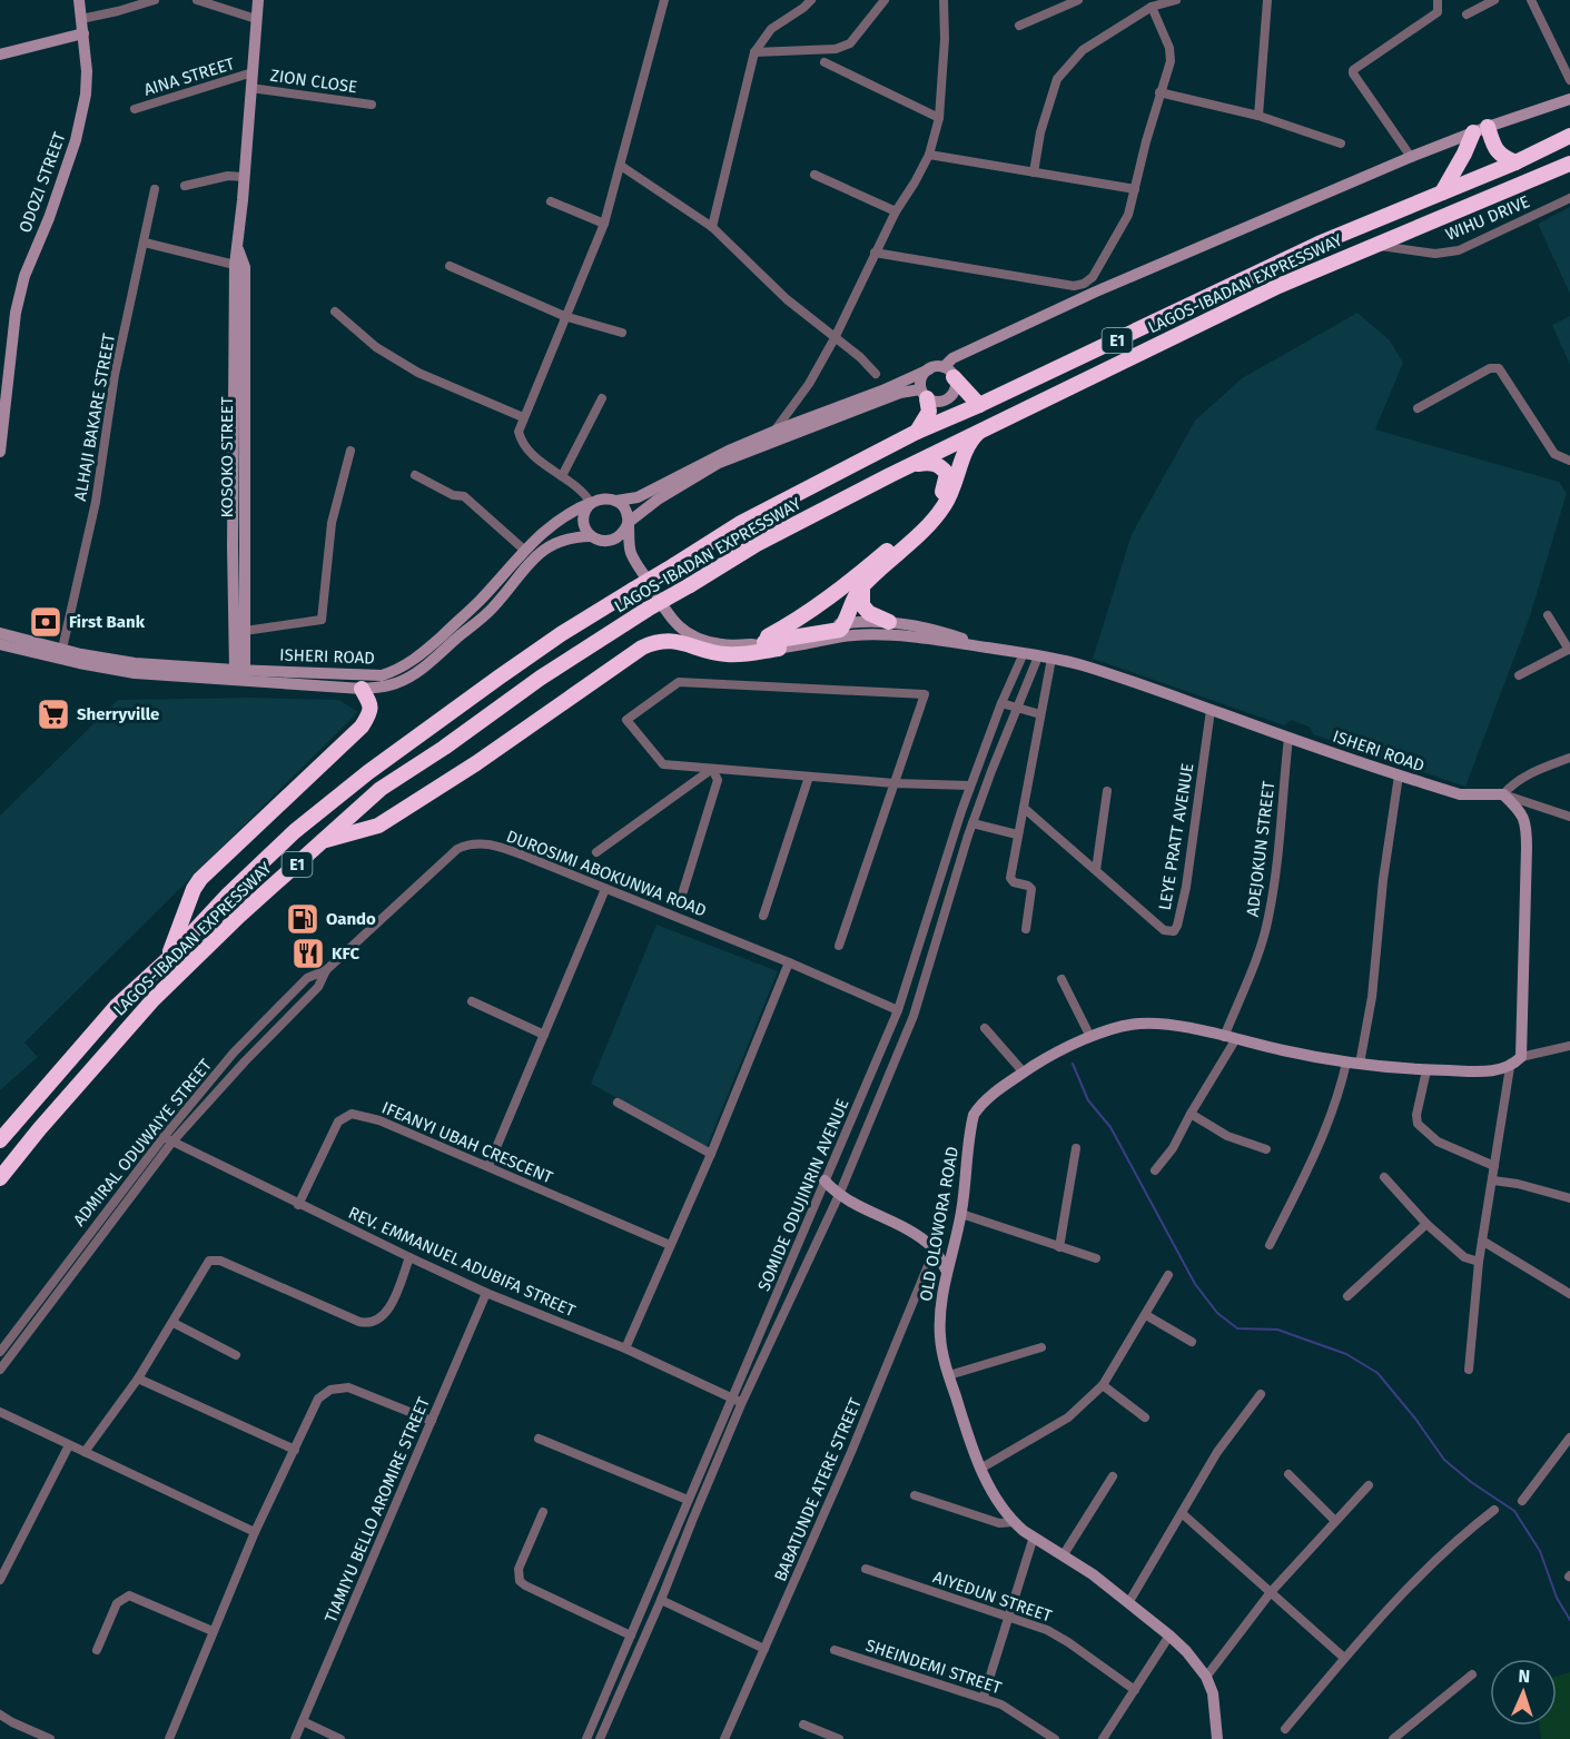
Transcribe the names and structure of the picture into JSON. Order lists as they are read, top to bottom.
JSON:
{
  "streets": {
    "highway": ["LAGOS-IBADAN EXPRESSWAY", "E1"],
    "main road": [
      "ODOZI STREET",
      "KOSOKO STREET",
      "ISHERI ROAD",
      "OLD OLOWORA ROAD"
    ],
    "street": [
      "AINA STREET",
      "ZION CLOSE",
      "WIHU DRIVE",
      "ALHAJI BAKARE STREET",
      "LEYE PRATT AVENUE",
      "ADEJOKUN STREET",
      "DUROSIMI ABOKUNWA ROAD",
      "ADMIRAL ODUWAIYE STREET",
      "IFEANYI UBAH CRESCENT",
      "SOMIDE ODUJINRIN AVENUE",
      "REV. EMMANUEL ADUBIFA STREET",
      "BABATUNDE ATERE STREET",
      "TIAMIYU BELLO AROMIRE STREET",
      "AIYEDUN STREET",
      "SHEINDEMI STREET"
    ]
  },
  "crossings": [
    ["AINA STREET", "KOSOKO STREET"],
    ["ZION CLOSE", "KOSOKO STREET"],
    ["WIHU DRIVE", "LAGOS-IBADAN EXPRESSWAY"],
    ["ALHAJI BAKARE STREET", "ISHERI ROAD"],
    ["KOSOKO STREET", "ISHERI ROAD"],
    ["ISHERI ROAD", "LEYE PRATT AVENUE"],
    ["ISHERI ROAD", "ADEJOKUN STREET"],
    ["ISHERI ROAD", "SOMIDE ODUJINRIN AVENUE"],
    ["ADEJOKUN STREET", "OLD OLOWORA ROAD"],
    ["DUROSIMI ABOKUNWA ROAD", "ADMIRAL ODUWAIYE STREET"],
    ["DUROSIMI ABOKUNWA ROAD", "SOMIDE ODUJINRIN AVENUE"],
    ["DUROSIMI ABOKUNWA ROAD", "REV. EMMANUEL ADUBIFA STREET"],
    ["ADMIRAL ODUWAIYE STREET", "REV. EMMANUEL ADUBIFA STREET"],
    ["IFEANYI UBAH CRESCENT", "REV. EMMANUEL ADUBIFA STREET"],
    ["SOMIDE ODUJINRIN AVENUE", "REV. EMMANUEL ADUBIFA STREET"],
    ["REV. EMMANUEL ADUBIFA STREET", "TIAMIYU BELLO AROMIRE STREET"]
  ],
  "places": {
    "bank": ["First Bank"],
    "supermarket": ["Sherryville"],
    "fuel station": ["Oando"],
    "restaurant": ["KFC"]
  },
  "north": "top"
}
